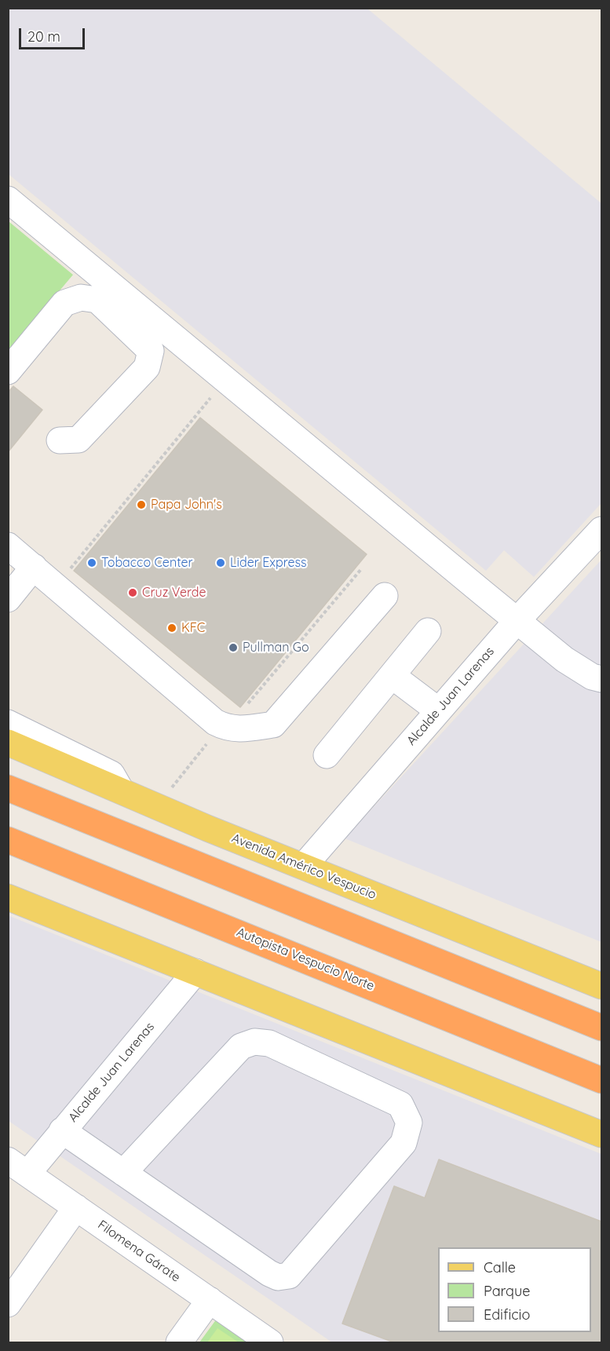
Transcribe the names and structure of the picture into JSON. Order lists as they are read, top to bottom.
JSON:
{
  "streets": {
    "highway": ["Autopista Vespucio Norte"],
    "main road": ["Avenida Américo Vespucio"],
    "street": ["Alcalde Juan Larenas", "Filomena Gárate"]
  },
  "crossings": [
    ["Alcalde Juan Larenas", "Avenida Américo Vespucio"],
    ["Alcalde Juan Larenas", "Filomena Gárate"]
  ],
  "places": [
    "Papa John's",
    "Tobacco Center",
    "Lider Express",
    "Cruz Verde",
    "KFC",
    "Pullman Go"
  ],
  "legend": ["Calle", "Parque", "Edificio"],
  "scale_bar": "20 m"
}
